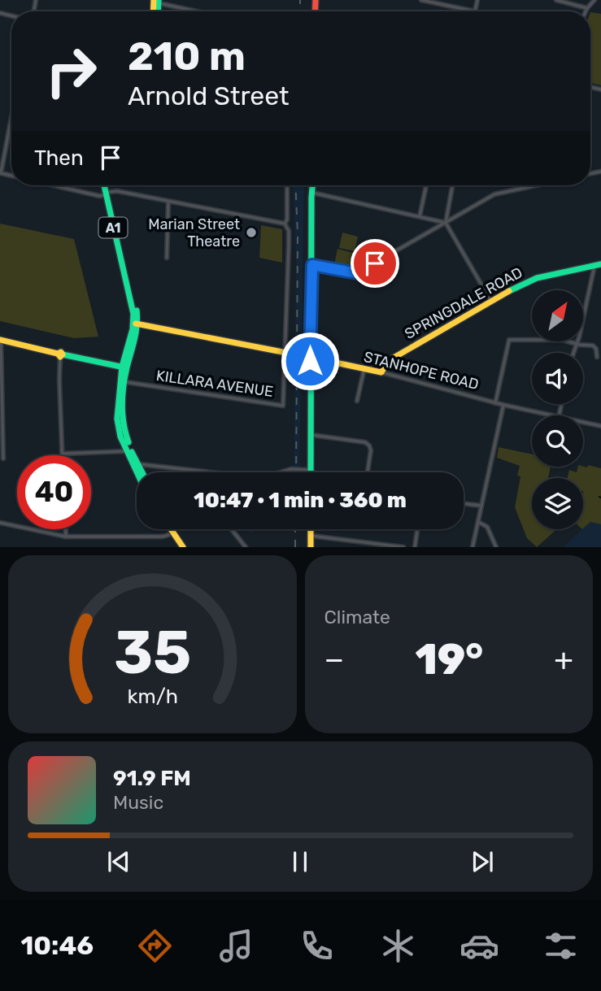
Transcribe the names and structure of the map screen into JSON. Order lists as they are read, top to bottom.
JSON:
{
  "streets": {
    "main road": ["A1", "SPRINGDALE ROAD", "STANHOPE ROAD"],
    "street": ["KILLARA AVENUE"]
  },
  "crossings": [
    ["A1", "STANHOPE ROAD"],
    ["A1", "KILLARA AVENUE"],
    ["SPRINGDALE ROAD", "STANHOPE ROAD"],
    ["STANHOPE ROAD", "KILLARA AVENUE"]
  ],
  "places": ["Marian Street Theatre"],
  "north": "top right",
  "page": {
    "turn": ["210 m", "Arnold Street"],
    "then": "Then",
    "limit": "40",
    "trip": "10:47 · 1 min · 360 m",
    "tile": "Climate",
    "heat": ["−", "19°", "+"],
    "song": ["91.9 FM", "Music"],
    "tabs": "10:46",
    "gauge": ["35", "km/h"]
  }
}
